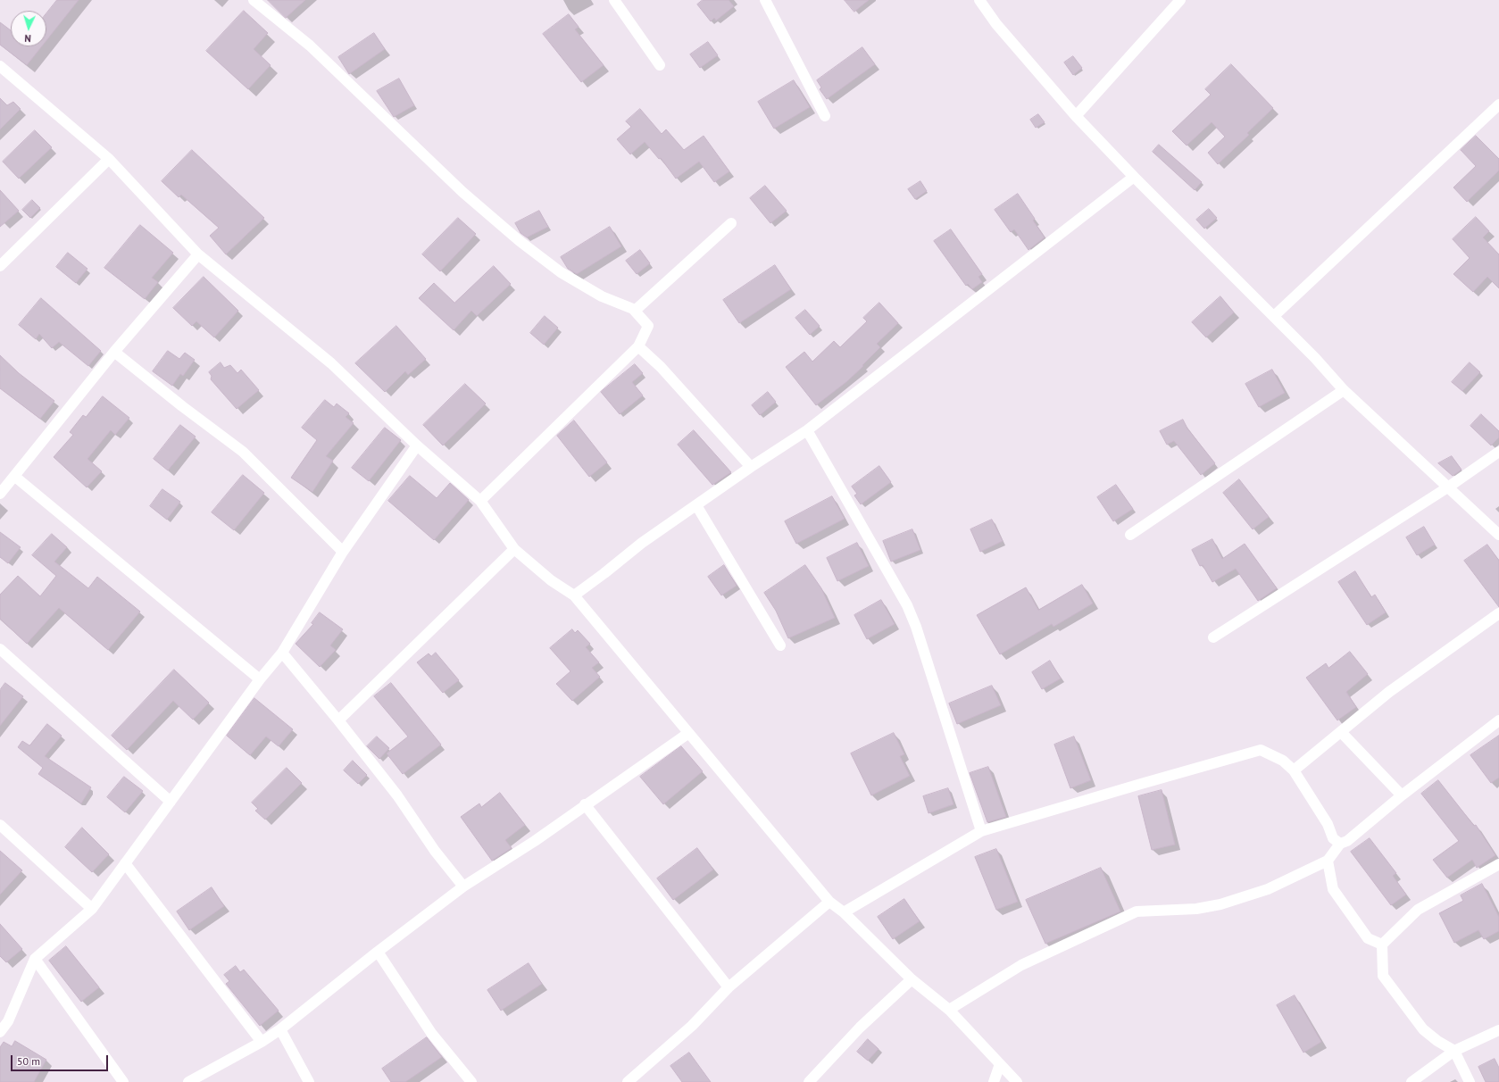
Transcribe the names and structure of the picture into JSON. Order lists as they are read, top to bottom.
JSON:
{
  "scale_bar": "50 m",
  "north": "bottom"
}
